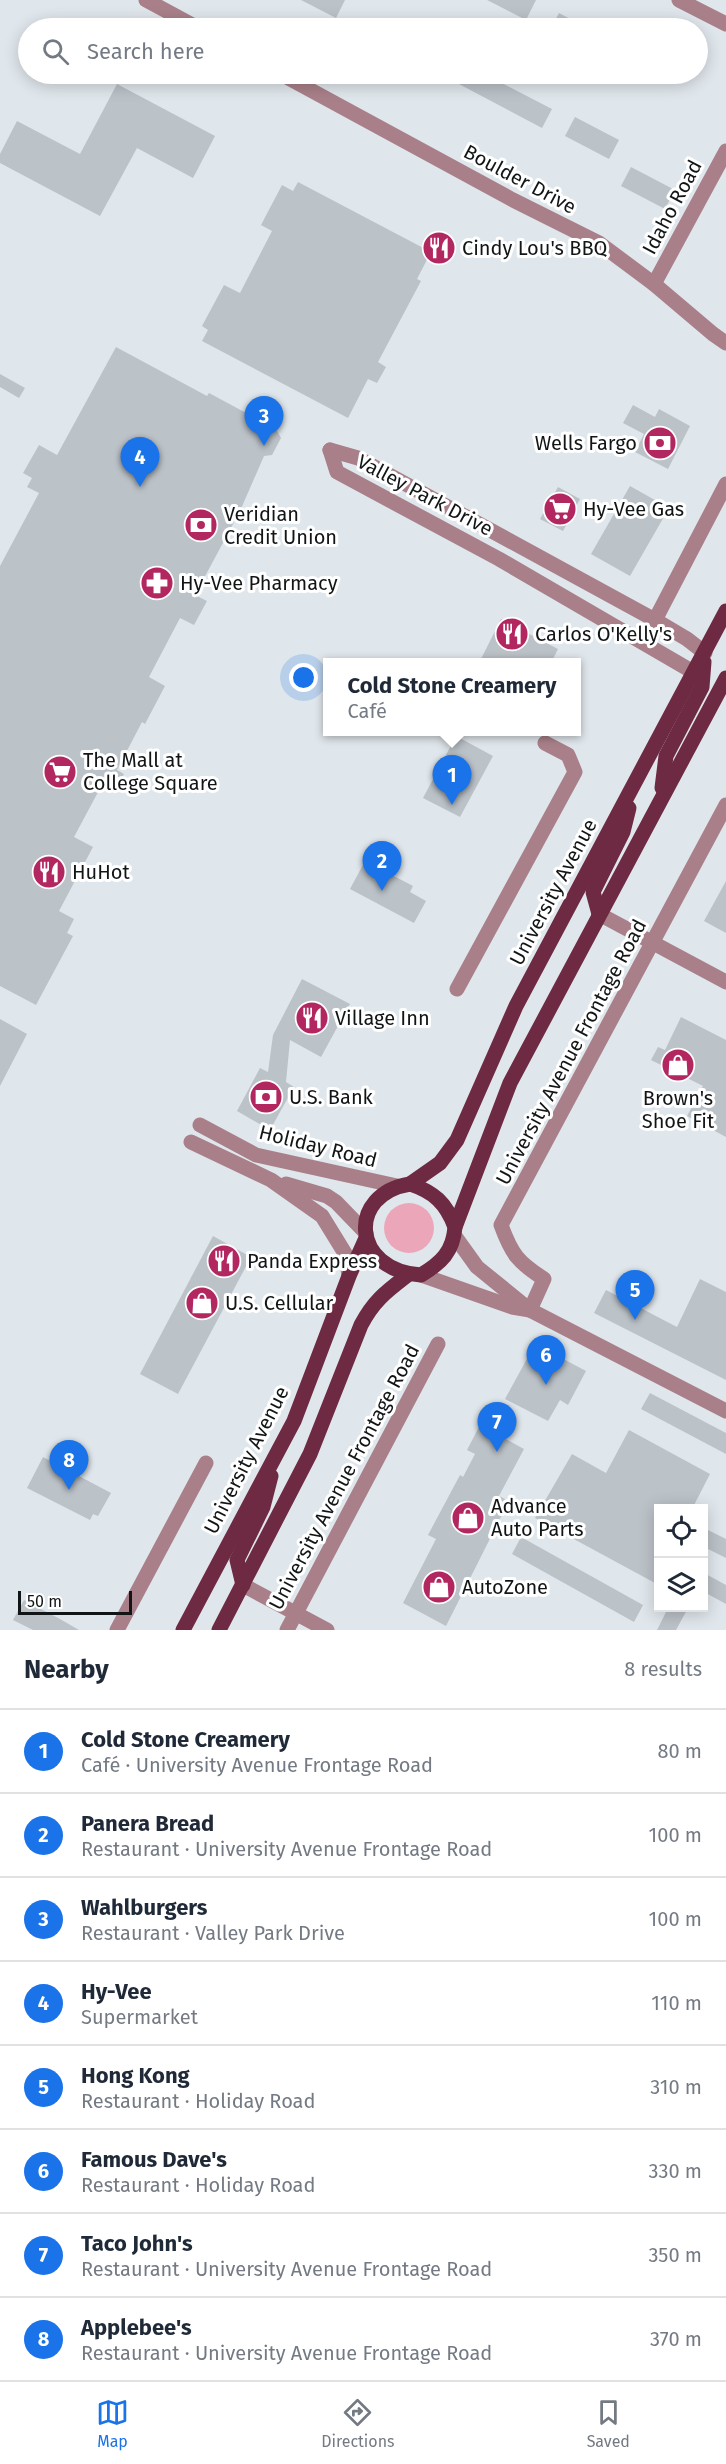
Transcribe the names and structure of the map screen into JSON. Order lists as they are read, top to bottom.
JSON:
{
  "streets": {
    "main road": ["University Avenue"],
    "street": [
      "Boulder Drive",
      "Idaho Road",
      "Valley Park Drive",
      "University Avenue Frontage Road",
      "Holiday Road"
    ]
  },
  "crossings": [
    ["Boulder Drive", "Idaho Road"],
    ["Valley Park Drive", "University Avenue"],
    ["University Avenue", "Holiday Road"]
  ],
  "places": {
    "restaurant": [
      "Cindy Lou's BBQ",
      "Carlos O'Kelly's",
      "HuHot",
      "Village Inn",
      "Panda Express"
    ],
    "bank": ["Wells Fargo", "Veridian Credit Union", "U.S. Bank"],
    "supermarket": ["Hy-Vee Gas", "The Mall at College Square"],
    "pharmacy": ["Hy-Vee Pharmacy"],
    "shop": [
      "Brown's Shoe Fit",
      "U.S. Cellular",
      "Advance Auto Parts",
      "AutoZone"
    ]
  },
  "scale_bar": "50 m",
  "page": {
    "search": "Search here",
    "pins": [
      "3",
      "4",
      "1",
      "2",
      "5",
      "6",
      "7",
      "8"
    ],
    "popup": ["Cold Stone Creamery", "Café"],
    "scale": "50 m",
    "heading": ["Nearby", "8 results"],
    "list": [
      {
        "mark": "1",
        "name": "Cold Stone Creamery",
        "note": "Café · University Avenue Frontage Road",
        "value": "80 m"
      },
      {
        "mark": "2",
        "name": "Panera Bread",
        "note": "Restaurant · University Avenue Frontage Road",
        "value": "100 m"
      },
      {
        "mark": "3",
        "name": "Wahlburgers",
        "note": "Restaurant · Valley Park Drive",
        "value": "100 m"
      },
      {
        "mark": "4",
        "name": "Hy-Vee",
        "note": "Supermarket",
        "value": "110 m"
      },
      {
        "mark": "5",
        "name": "Hong Kong",
        "note": "Restaurant · Holiday Road",
        "value": "310 m"
      },
      {
        "mark": "6",
        "name": "Famous Dave's",
        "note": "Restaurant · Holiday Road",
        "value": "330 m"
      },
      {
        "mark": "7",
        "name": "Taco John's",
        "note": "Restaurant · University Avenue Frontage Road",
        "value": "350 m"
      },
      {
        "mark": "8",
        "name": "Applebee's",
        "note": "Restaurant · University Avenue Frontage Road",
        "value": "370 m"
      }
    ],
    "nav": ["Map", "Directions", "Saved"]
  }
}
